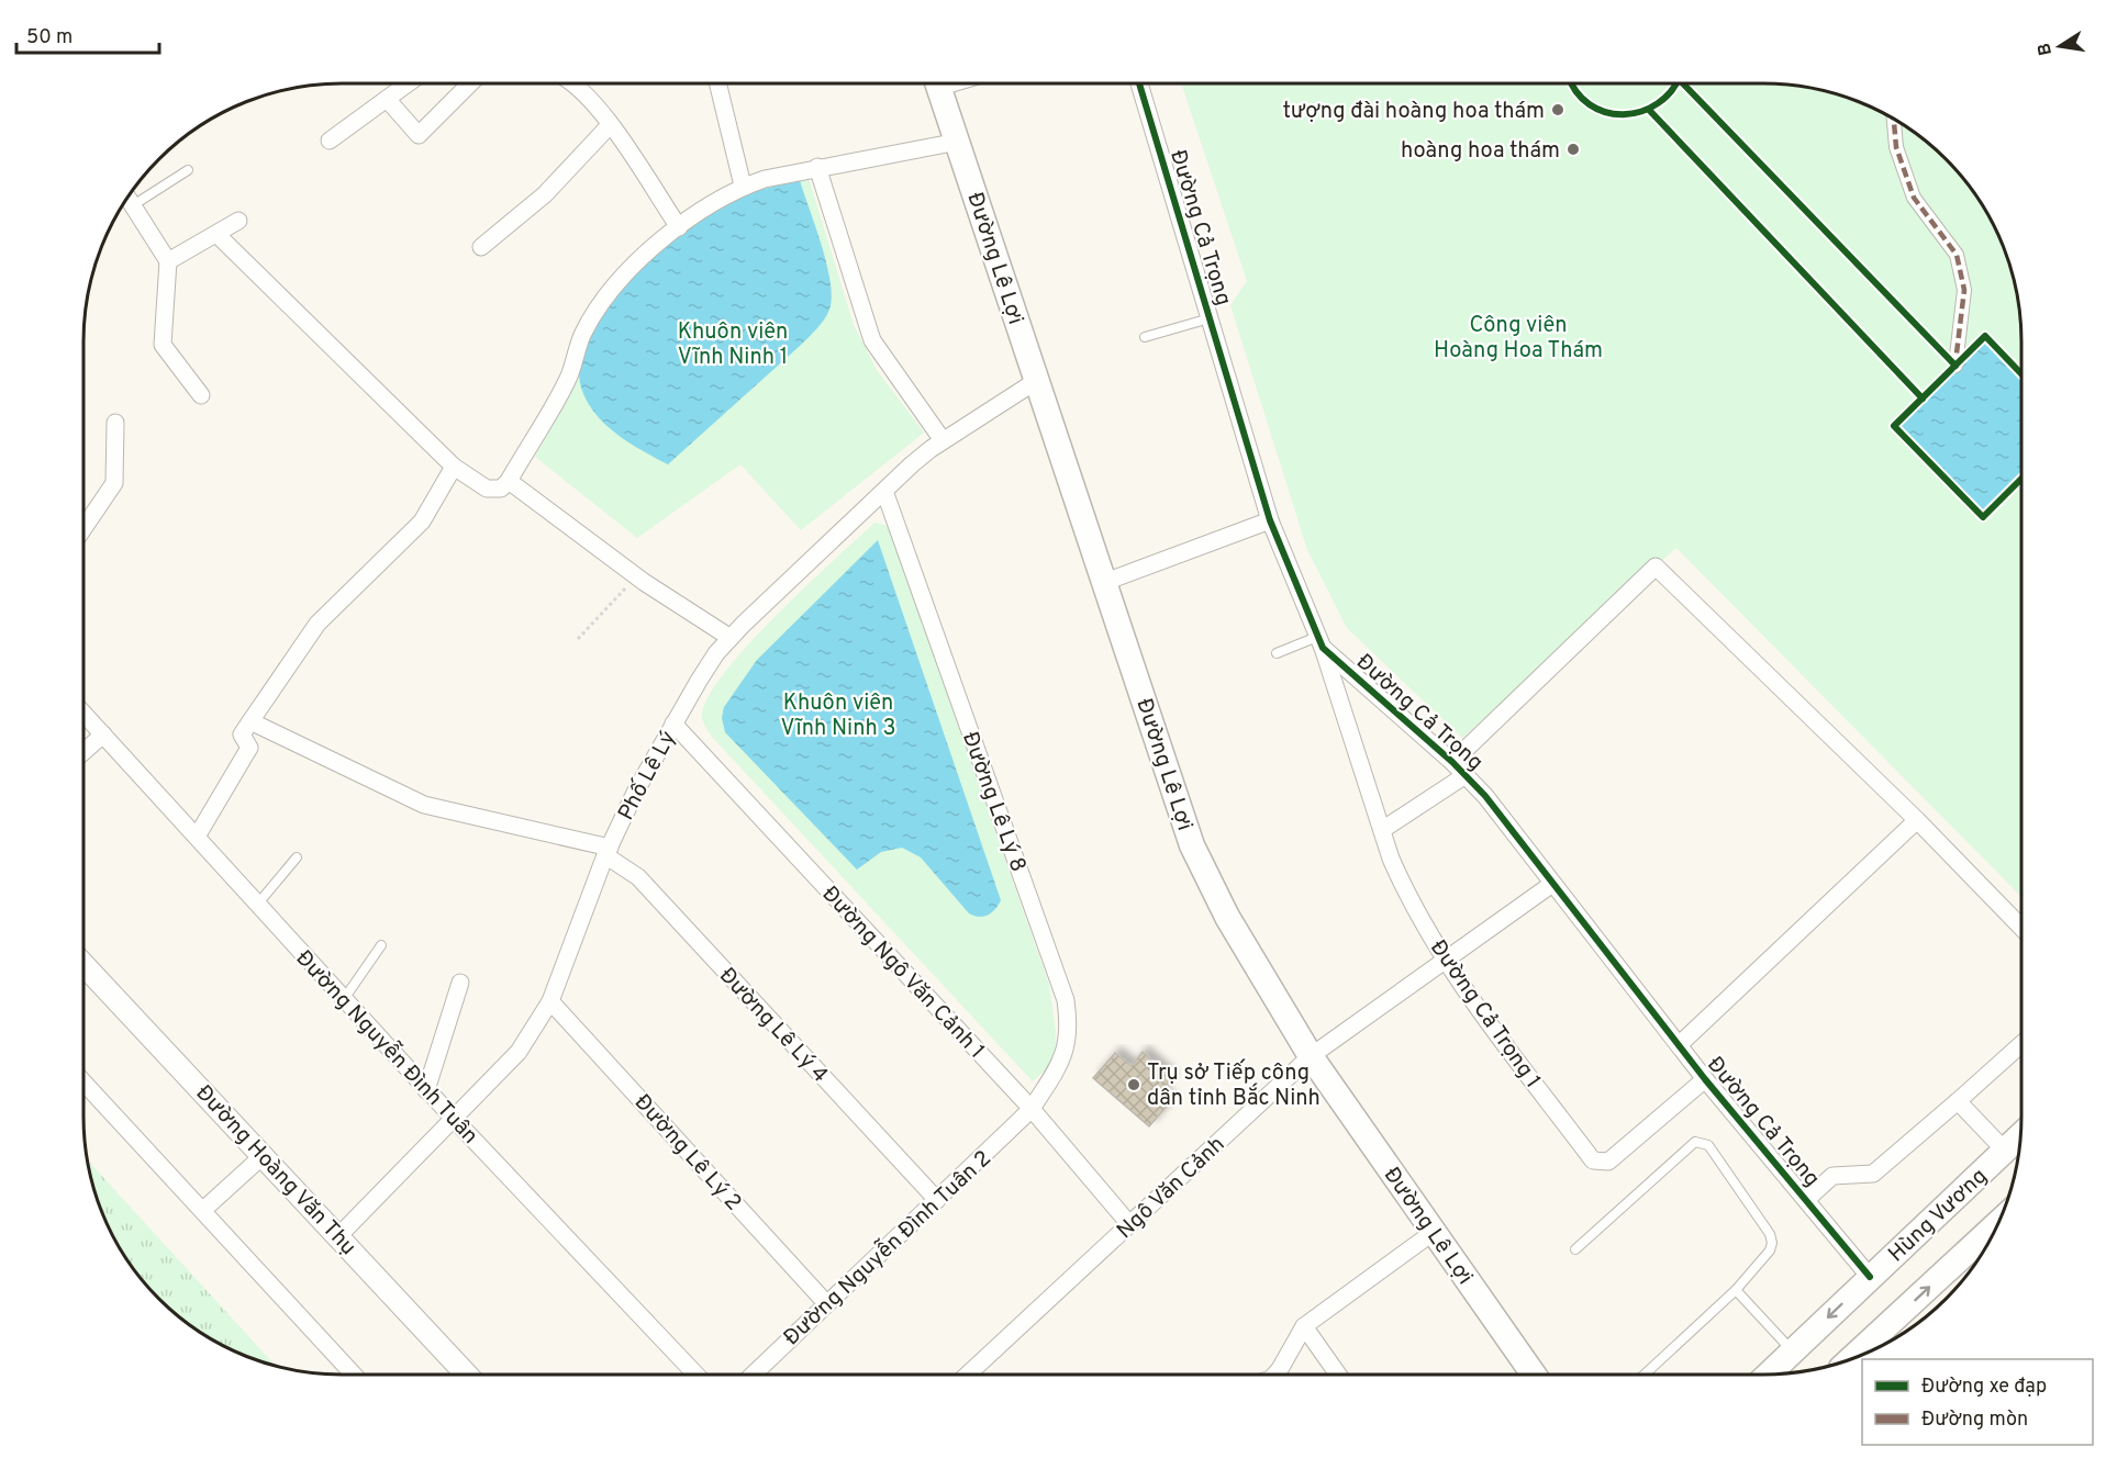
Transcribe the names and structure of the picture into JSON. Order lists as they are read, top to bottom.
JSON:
{
  "streets": {
    "main road": ["Đường Lê Lợi", "Hùng Vương"],
    "street": [
      "Đường Cả Trọng",
      "Phố Lê Lý",
      "Đường Lê Lý 8",
      "Đường Ngô Văn Cảnh 1",
      "Đường Cả Trọng 1",
      "Đường Lê Lý 4",
      "Đường Nguyễn Đình Tuân",
      "Đường Lê Lý 2",
      "Đường Hoàng Văn Thụ",
      "Ngô Văn Cảnh",
      "Đường Nguyễn Đình Tuân 2"
    ]
  },
  "crossings": [
    ["Đường Cả Trọng", "Đường Cả Trọng 1"],
    ["Đường Cả Trọng", "Ngô Văn Cảnh"],
    ["Đường Cả Trọng", "Hùng Vương"],
    ["Đường Lê Lợi", "Phố Lê Lý"],
    ["Đường Lê Lợi", "Ngô Văn Cảnh"],
    ["Phố Lê Lý", "Đường Lê Lý 8"],
    ["Phố Lê Lý", "Đường Ngô Văn Cảnh 1"],
    ["Phố Lê Lý", "Đường Lê Lý 4"],
    ["Phố Lê Lý", "Đường Nguyễn Đình Tuân"],
    ["Phố Lê Lý", "Đường Lê Lý 2"],
    ["Phố Lê Lý", "Đường Hoàng Văn Thụ"],
    ["Đường Lê Lý 8", "Đường Ngô Văn Cảnh 1"],
    ["Đường Lê Lý 8", "Đường Nguyễn Đình Tuân 2"],
    ["Đường Ngô Văn Cảnh 1", "Ngô Văn Cảnh"],
    ["Đường Ngô Văn Cảnh 1", "Đường Nguyễn Đình Tuân 2"],
    ["Đường Cả Trọng 1", "Ngô Văn Cảnh"],
    ["Đường Lê Lý 4", "Đường Nguyễn Đình Tuân 2"],
    ["Đường Lê Lý 2", "Đường Nguyễn Đình Tuân 2"]
  ],
  "parks": ["Công viên Hoàng Hoa Thám", "Khuôn viên Vĩnh Ninh 1", "Khuôn viên Vĩnh Ninh 3"],
  "places": ["tượng đài hoàng hoa thám", "hoàng hoa thám", "Trụ sở Tiếp công dân tỉnh Bắc Ninh"],
  "legend": ["Đường xe đạp", "Đường mòn"],
  "scale_bar": "50 m",
  "north": "left"
}
